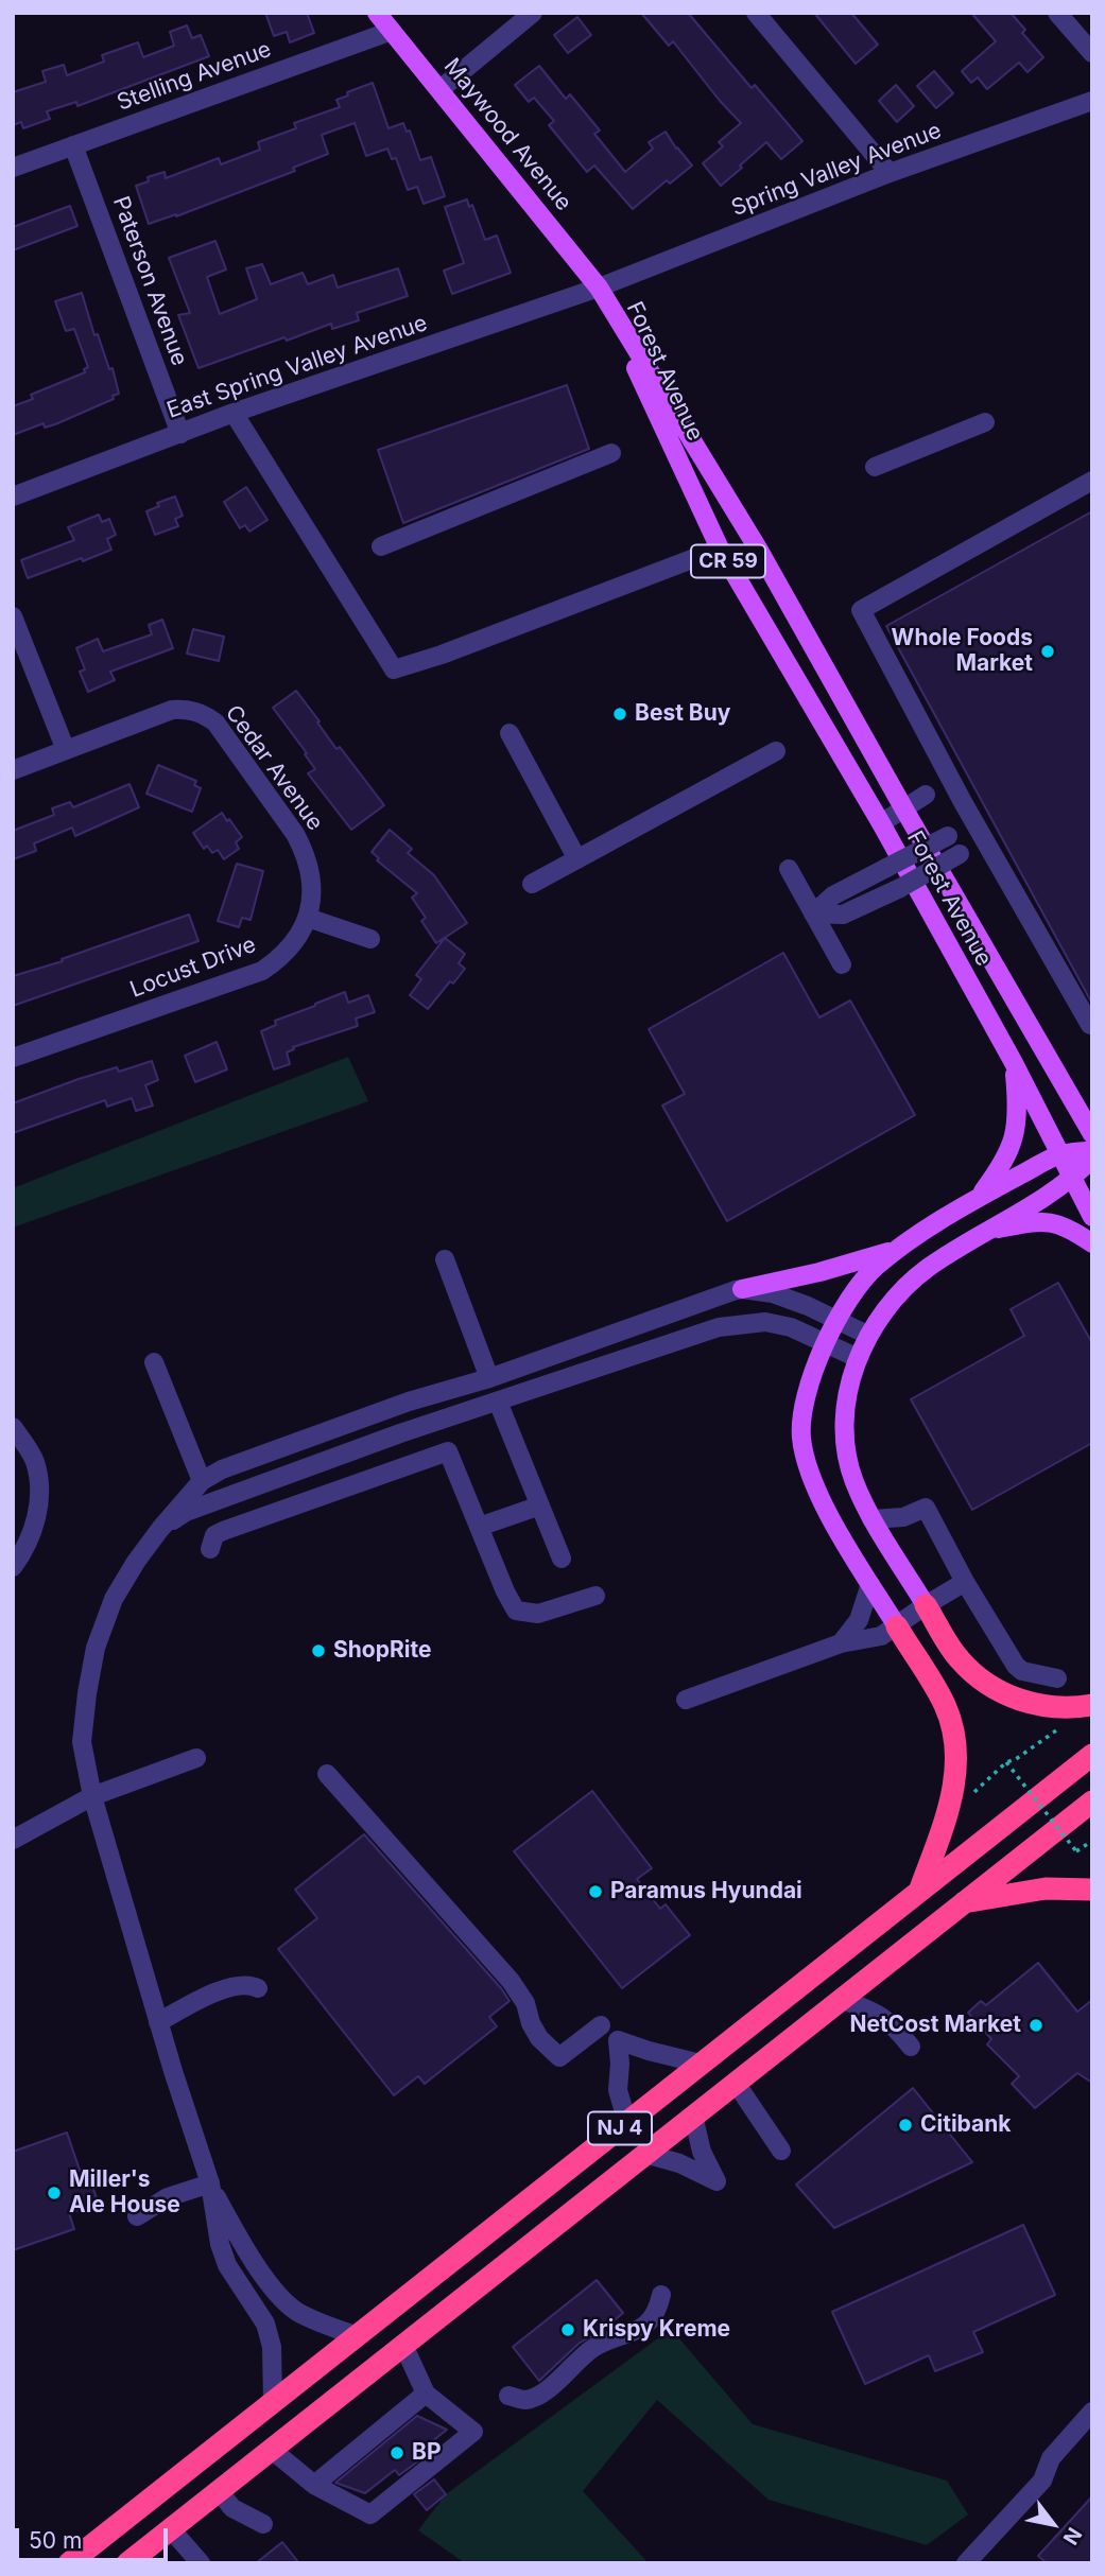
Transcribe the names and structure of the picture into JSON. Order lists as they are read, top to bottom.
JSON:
{
  "streets": {
    "highway": ["NJ 4"],
    "main road": ["Maywood Avenue", "Forest Avenue", "CR 59"],
    "street": [
      "Stelling Avenue",
      "Spring Valley Avenue",
      "Paterson Avenue",
      "East Spring Valley Avenue",
      "Cedar Avenue",
      "Locust Drive"
    ]
  },
  "crossings": [
    ["Stelling Avenue", "Maywood Avenue"],
    ["Stelling Avenue", "Paterson Avenue"],
    ["Maywood Avenue", "Spring Valley Avenue"],
    ["Maywood Avenue", "East Spring Valley Avenue"],
    ["Maywood Avenue", "Forest Avenue"],
    ["Spring Valley Avenue", "East Spring Valley Avenue"],
    ["Spring Valley Avenue", "Forest Avenue"],
    ["Paterson Avenue", "East Spring Valley Avenue"],
    ["East Spring Valley Avenue", "Forest Avenue"],
    ["Cedar Avenue", "Locust Drive"]
  ],
  "places": [
    "Whole Foods Market",
    "Best Buy",
    "ShopRite",
    "Paramus Hyundai",
    "NetCost Market",
    "Citibank",
    "Miller's Ale House",
    "Krispy Kreme",
    "BP"
  ],
  "scale_bar": "50 m",
  "north": "bottom right"
}
